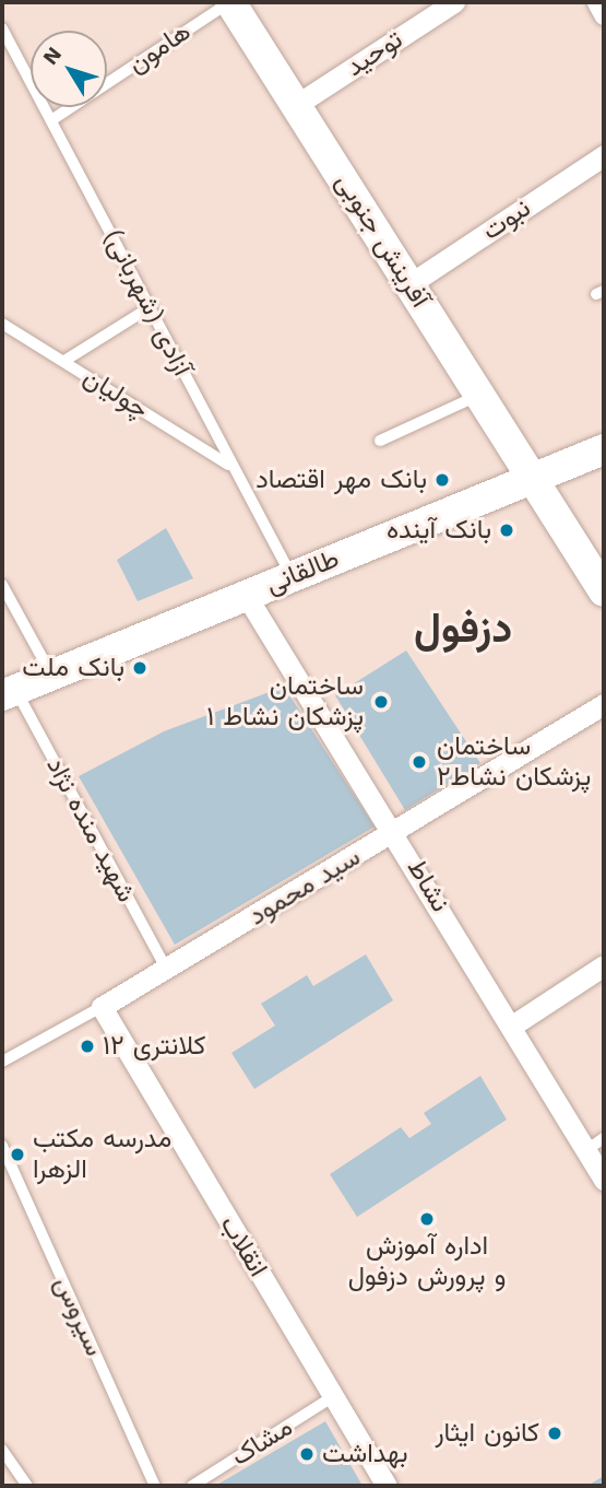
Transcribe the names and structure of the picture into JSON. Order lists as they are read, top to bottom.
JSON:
{
  "streets": {
    "main road": ["آفرینش جنوبی", "طالقانی"],
    "street": [
      "توحید",
      "نبوت",
      "نشاط",
      "سید محمود",
      "انقلاب"
    ],
    "lane": [
      "هامون",
      "آزادی (شهربانی)",
      "چولیان",
      "شهید منده نژاد",
      "سیروس",
      "مشاک"
    ]
  },
  "crossings": [
    ["هامون", "آفرینش جنوبی"],
    ["هامون", "آزادی (شهربانی)"],
    ["توحید", "آفرینش جنوبی"],
    ["نبوت", "آفرینش جنوبی"],
    ["آفرینش جنوبی", "طالقانی"],
    ["آزادی (شهربانی)", "چولیان"],
    ["آزادی (شهربانی)", "طالقانی"],
    ["طالقانی", "شهید منده نژاد"],
    ["طالقانی", "نشاط"],
    ["شهید منده نژاد", "سید محمود"],
    ["نشاط", "سید محمود"],
    ["سید محمود", "انقلاب"],
    ["انقلاب", "مشاک"]
  ],
  "districts": ["دزفول"],
  "places": [
    "بانک مهر اقتصاد",
    "بانک آینده",
    "بانک ملت",
    "ساختمان پزشکان نشاط ۱",
    "ساختمان پزشکان نشاط۲",
    "کلانتری ۱۲",
    "مدرسه مکتب الزهرا",
    "اداره آموزش و پرورش دزفول",
    "کانون ایثار",
    "بهداشت"
  ],
  "north": "top left"
}
